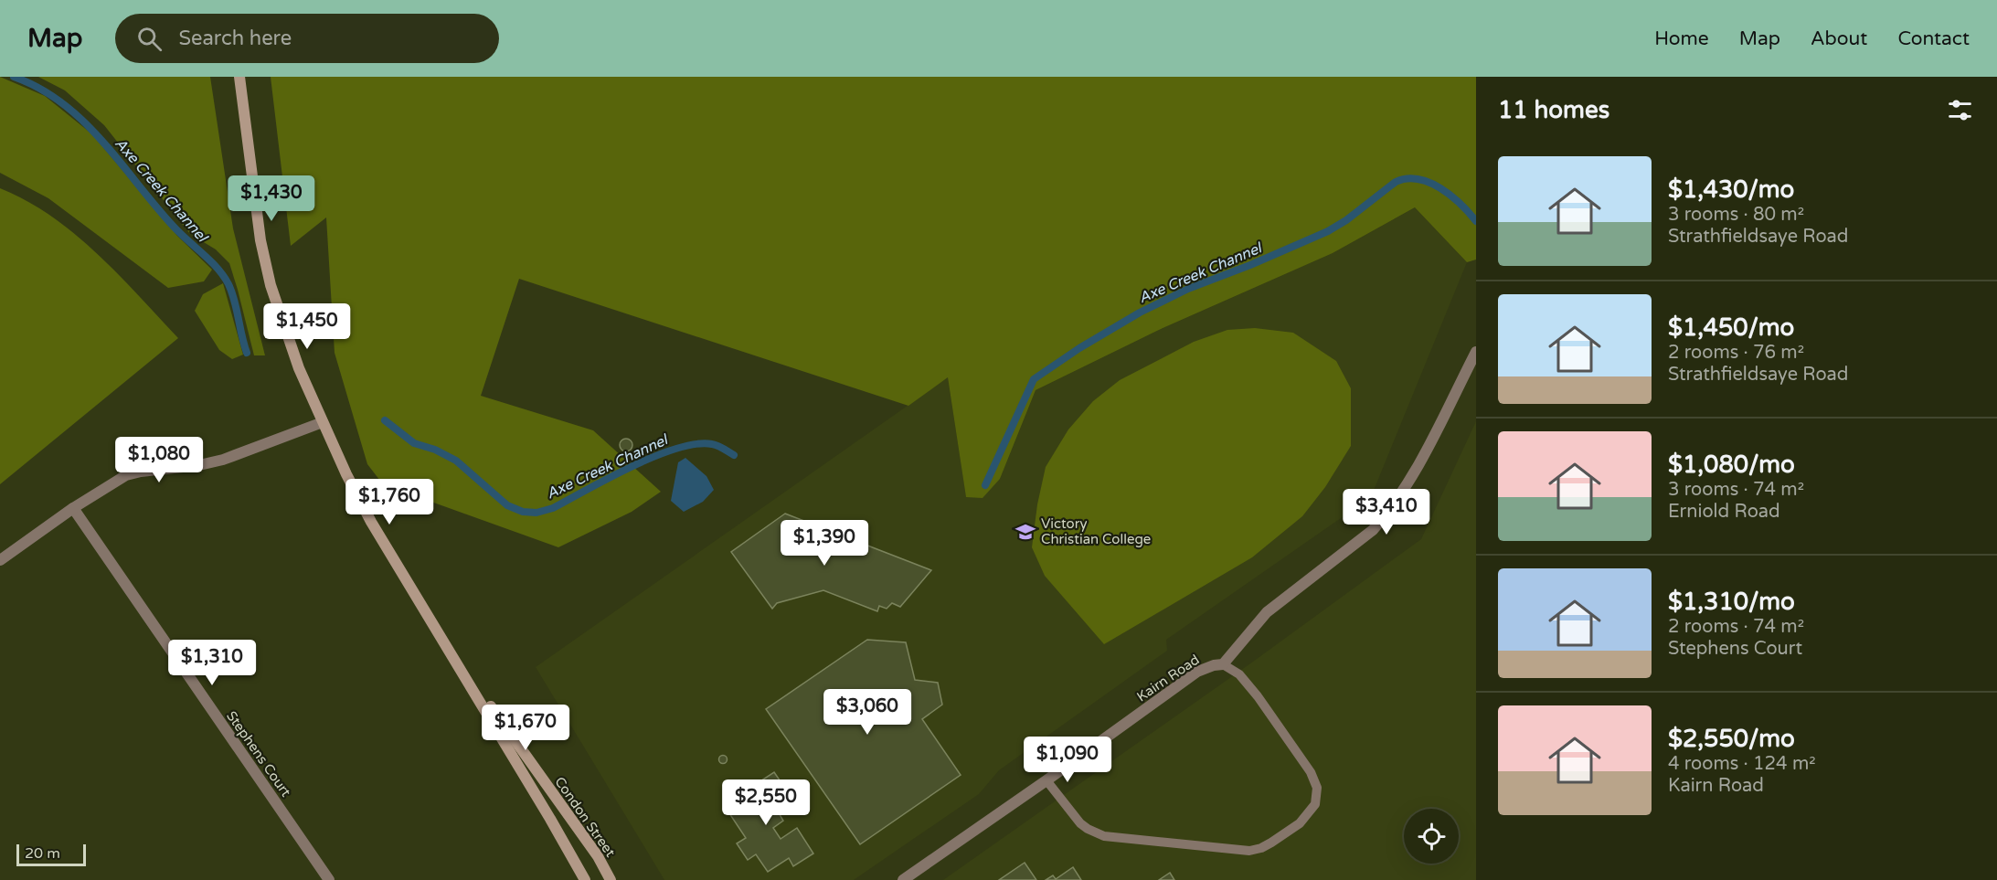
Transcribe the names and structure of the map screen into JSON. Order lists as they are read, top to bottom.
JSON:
{
  "streets": {
    "main road": ["Condon Street"],
    "street": ["Kairn Road", "Stephens Court"]
  },
  "water": ["Axe Creek Channel"],
  "places": {
    "school or university": ["Victory Christian College"]
  },
  "scale_bar": "20 m",
  "page": {
    "header": "Map",
    "search": "Search here",
    "nav": [
      "Home",
      "Map",
      "About",
      "Contact"
    ],
    "heading": "11 homes",
    "list": [
      {
        "name": "$1,430/mo",
        "note": "3 rooms · 80 m² · Strathfieldsaye Road"
      },
      {
        "name": "$1,450/mo",
        "note": "2 rooms · 76 m² · Strathfieldsaye Road"
      },
      {
        "name": "$1,080/mo",
        "note": "3 rooms · 74 m² · Erniold Road"
      },
      {
        "name": "$1,310/mo",
        "note": "2 rooms · 74 m² · Stephens Court"
      },
      {
        "name": "$2,550/mo",
        "note": "4 rooms · 124 m² · Kairn Road"
      }
    ],
    "price": [
      "$1,430",
      "$1,450",
      "$1,080",
      "$1,760",
      "$3,410",
      "$1,390",
      "$1,310",
      "$3,060",
      "$1,670",
      "$1,090",
      "$2,550"
    ],
    "scale": "20 m"
  }
}
